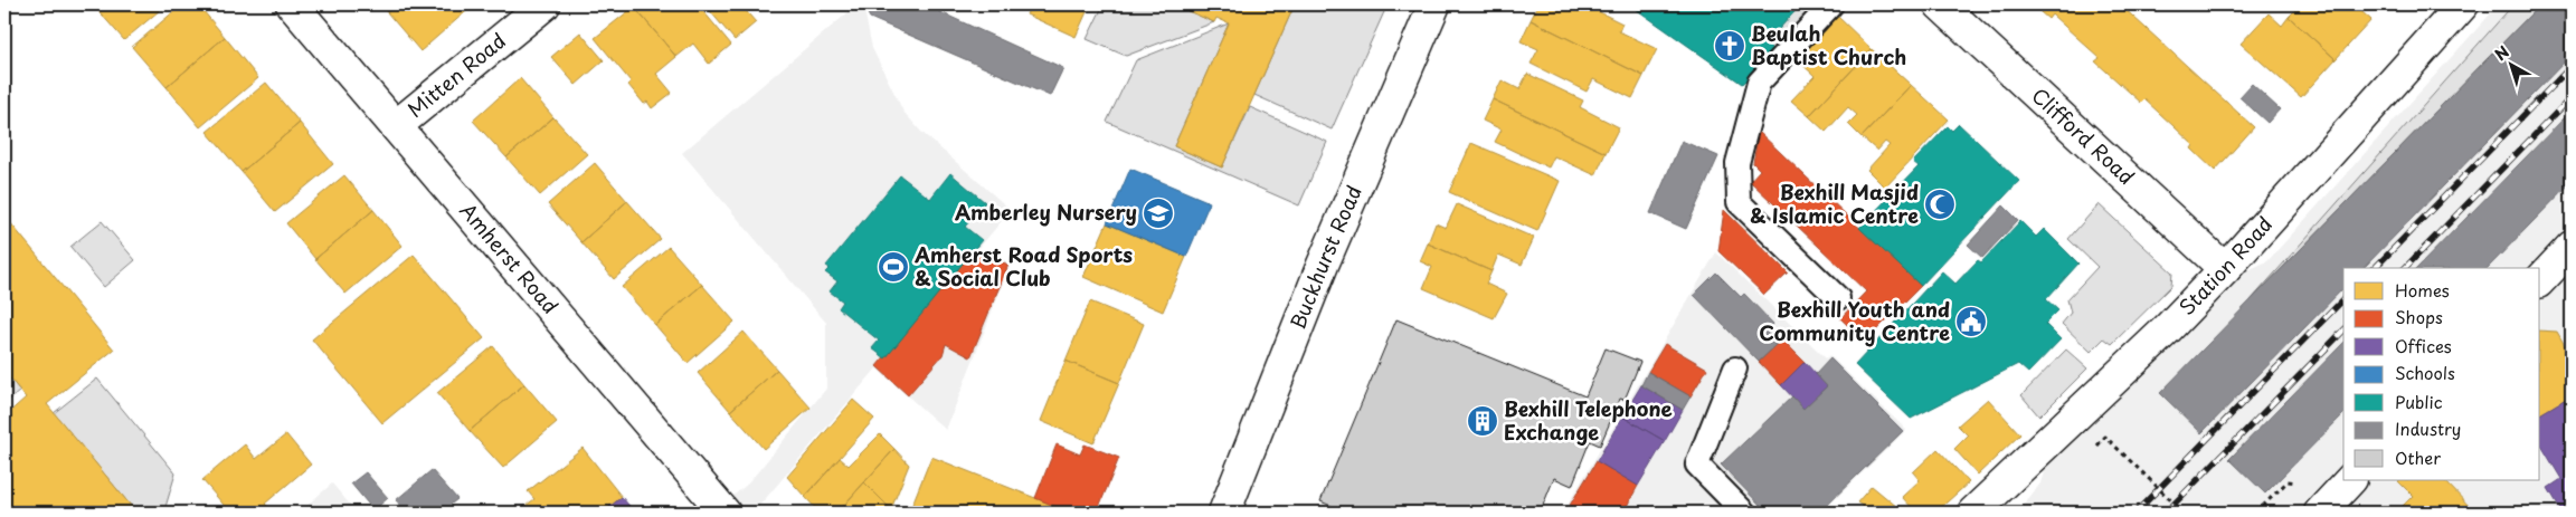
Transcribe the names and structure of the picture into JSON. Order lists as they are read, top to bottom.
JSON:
{
  "streets": {
    "street": [
      "Mitten Road",
      "Clifford Road",
      "Amherst Road",
      "Buckhurst Road",
      "Station Road"
    ]
  },
  "crossings": [
    ["Mitten Road", "Amherst Road"],
    ["Clifford Road", "Station Road"]
  ],
  "places": {
    "church": ["Beulah Baptist Church"],
    "mosque": ["Bexhill Masjid & Islamic Centre"],
    "school or university": ["Amberley Nursery"],
    "sports": ["Amherst Road Sports & Social Club"],
    "public building": ["Bexhill Youth and Community Centre"],
    "building": ["Bexhill Telephone Exchange"]
  },
  "legend": [
    "Homes",
    "Shops",
    "Offices",
    "Schools",
    "Public",
    "Industry",
    "Other"
  ],
  "north": "top left"
}
